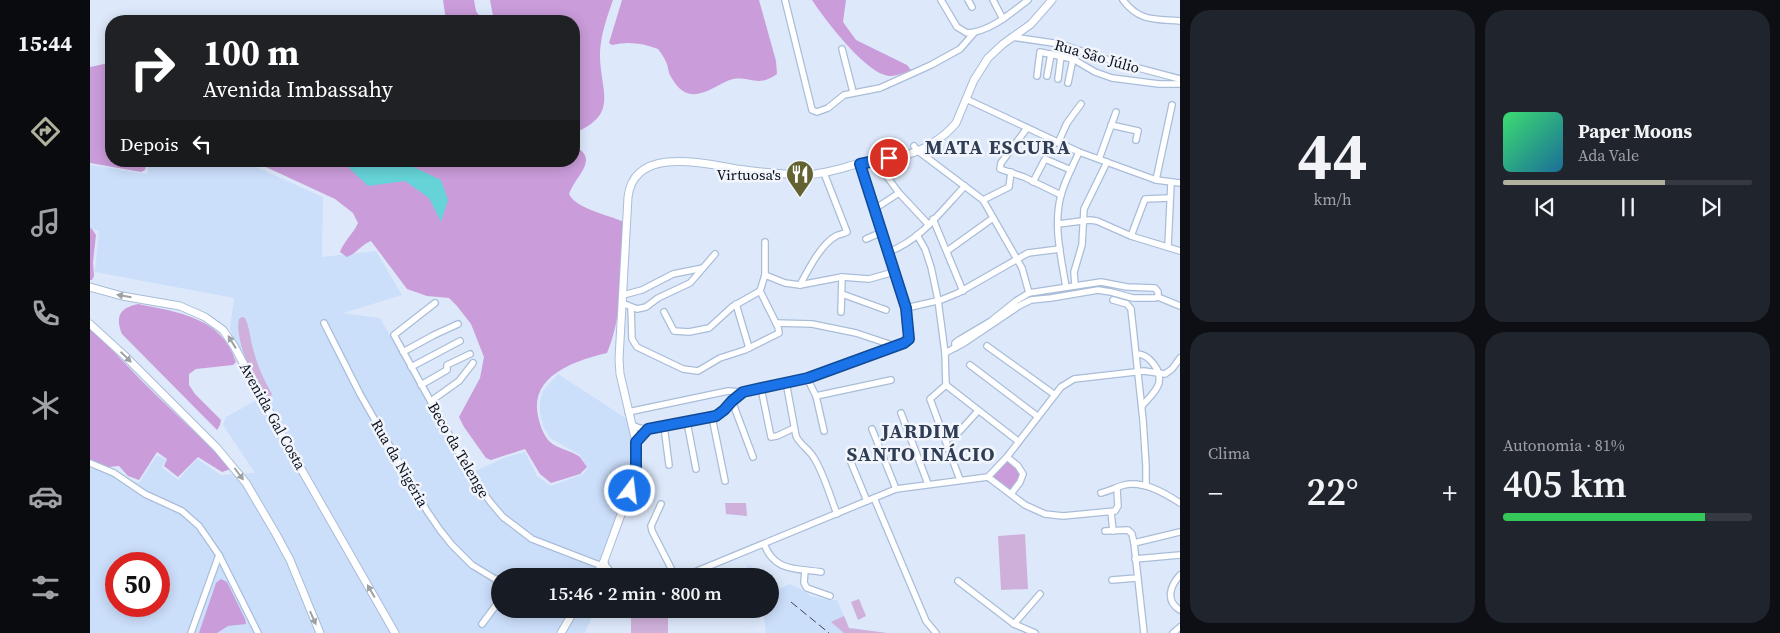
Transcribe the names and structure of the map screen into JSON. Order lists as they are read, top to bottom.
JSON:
{
  "streets": {
    "main road": ["Avenida Gal Costa"],
    "street": ["Rua São Júlio", "Beco da Telenge", "Rua da Nigéria"]
  },
  "districts": ["MATA ESCURA", "JARDIM SANTO INÁCIO"],
  "places": {
    "restaurant": ["Virtuosa's"]
  },
  "page": {
    "tabs": "15:44",
    "tile": [
      ["44", "km/h"],
      "Clima",
      ["Autonomia · 81%", "405 km"]
    ],
    "turn": ["100 m", "Avenida Imbassahy"],
    "song": ["Paper Moons", "Ada Vale"],
    "then": "Depois",
    "heat": ["−", "22°", "+"],
    "limit": "50",
    "trip": "15:46 · 2 min · 800 m"
  }
}
